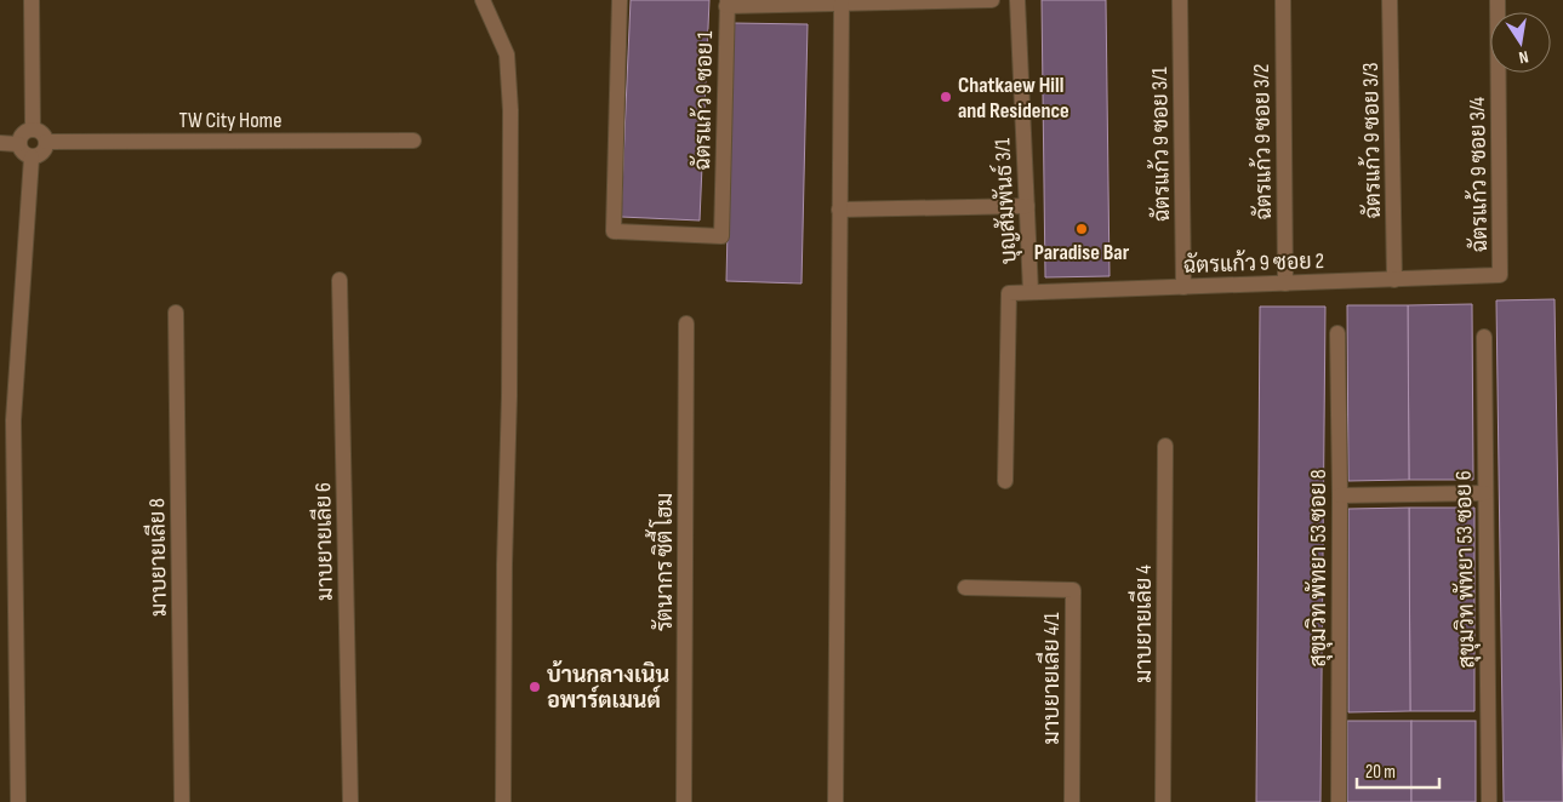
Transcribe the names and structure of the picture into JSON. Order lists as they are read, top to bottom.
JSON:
{
  "streets": {
    "street": [
      "ฉัตรแก้ว 9 ซอย 1",
      "TW City Home",
      "ฉัตรแก้ว 9 ซอย 3/3",
      "ฉัตรแก้ว 9 ซอย 3/2",
      "ฉัตรแก้ว 9 ซอย 3/1",
      "ฉัตรแก้ว 9 ซอย 3/4",
      "บุญสัมพันธ์ 3/1",
      "ฉัตรแก้ว 9 ซอย 2",
      "มาบยายเลีย 6",
      "มาบยายเลีย 8",
      "รัตนากร ซิตี้ โฮม",
      "สุขุมวิท พัทยา 53 ซอย 8",
      "สุขุมวิท พัทยา 53 ซอย 6",
      "มาบยายเลีย 4",
      "มาบยายเลีย 4/1"
    ]
  },
  "crossings": [
    ["ฉัตรแก้ว 9 ซอย 3/3", "ฉัตรแก้ว 9 ซอย 2"],
    ["ฉัตรแก้ว 9 ซอย 3/2", "ฉัตรแก้ว 9 ซอย 2"],
    ["ฉัตรแก้ว 9 ซอย 3/1", "ฉัตรแก้ว 9 ซอย 2"],
    ["ฉัตรแก้ว 9 ซอย 3/4", "ฉัตรแก้ว 9 ซอย 2"],
    ["บุญสัมพันธ์ 3/1", "ฉัตรแก้ว 9 ซอย 2"]
  ],
  "places": ["Chatkaew Hill and Residence", "Paradise Bar", "บ้านกลางเนิน อพาร์ตเมนต์"],
  "scale_bar": "20 m",
  "north": "bottom"
}
